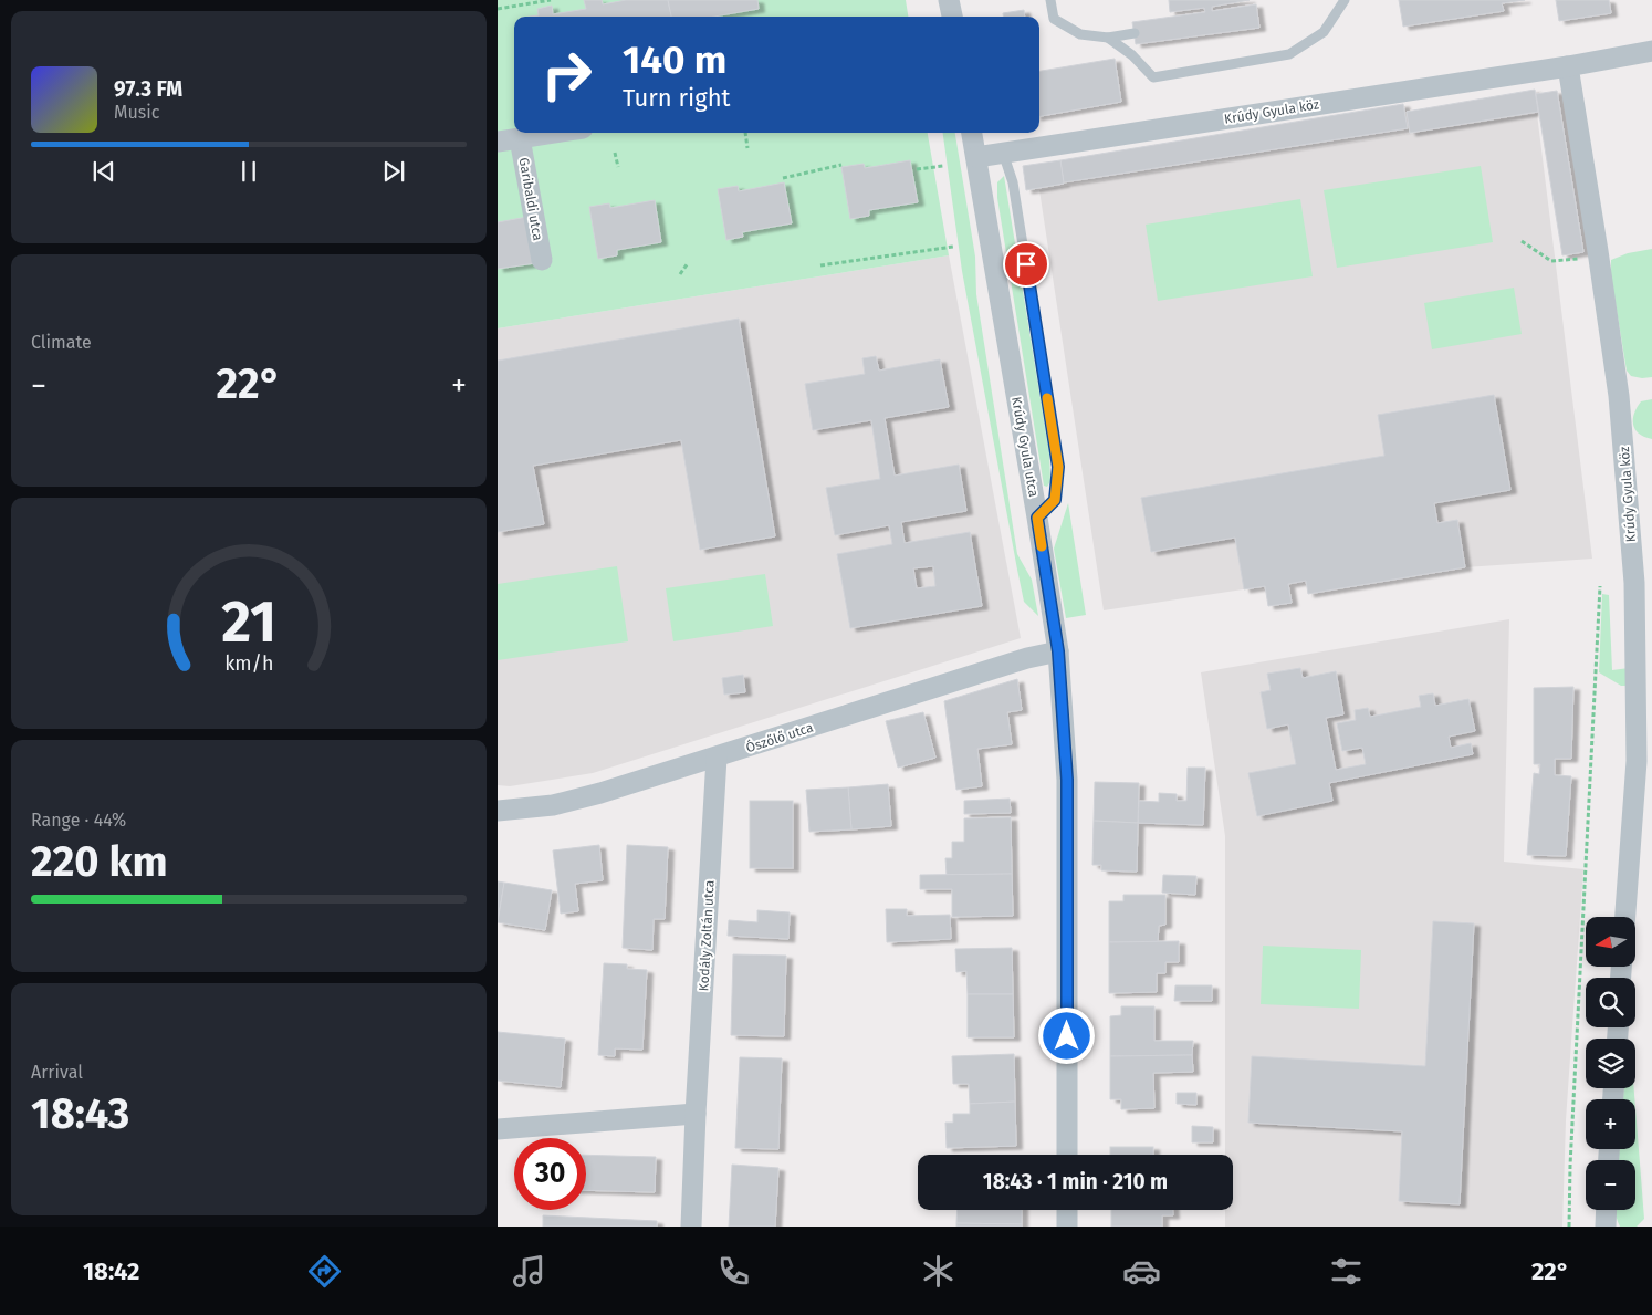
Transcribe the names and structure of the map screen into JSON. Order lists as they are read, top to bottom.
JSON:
{
  "streets": {
    "street": [
      "Krúdy Gyula köz",
      "Garibaldi utca",
      "Krúdy Gyula utca",
      "Ószőlő utca",
      "Kodály Zoltán utca"
    ]
  },
  "crossings": [
    ["Krúdy Gyula köz", "Krúdy Gyula utca"],
    ["Krúdy Gyula utca", "Ószőlő utca"],
    ["Ószőlő utca", "Kodály Zoltán utca"]
  ],
  "north": "left",
  "page": {
    "turn": ["140 m", "Turn right"],
    "song": ["97.3 FM", "Music"],
    "tile": [
      "Climate",
      ["Range · 44%", "220 km"],
      ["Arrival", "18:43"]
    ],
    "heat": ["−", "22°", "+"],
    "map_buttons": ["+", "−"],
    "limit": "30",
    "trip": "18:43 · 1 min · 210 m",
    "tabs": ["18:42", "22°"],
    "gauge": ["21", "km/h"]
  }
}
